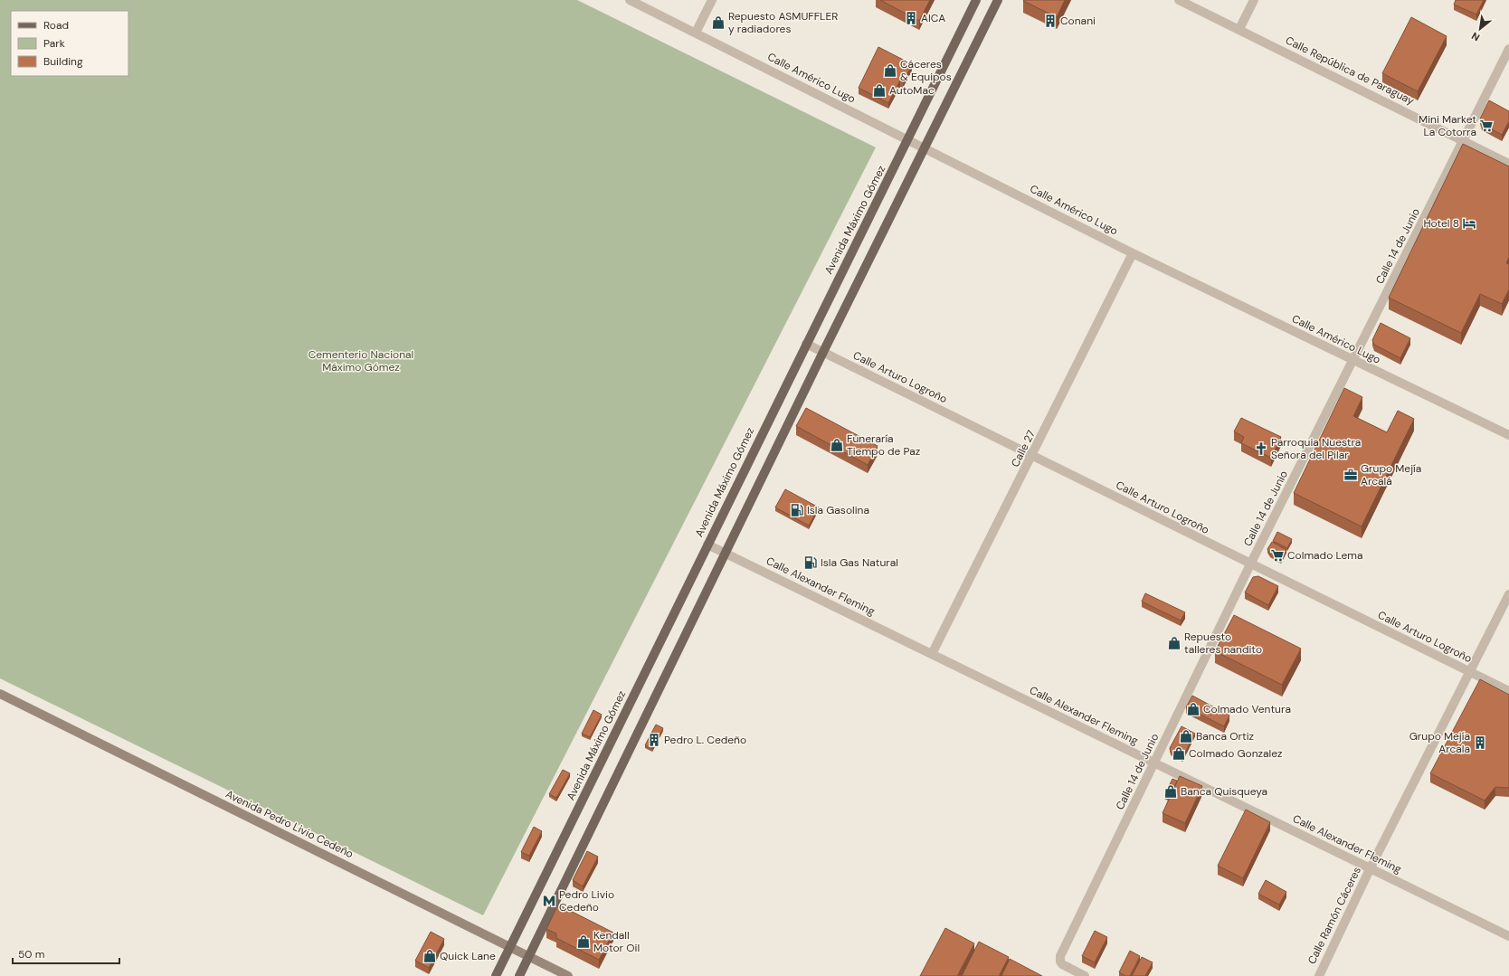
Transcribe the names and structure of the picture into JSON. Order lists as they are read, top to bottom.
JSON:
{
  "streets": {
    "main road": ["Avenida Máximo Gómez", "Avenida Pedro Livio Cedeño"],
    "street": [
      "Calle República de Paraguay",
      "Calle Américo Lugo",
      "Calle 14 de Junio",
      "Calle Arturo Logroño",
      "Calle 27",
      "Calle Alexander Fleming",
      "Calle Ramón Cáceres"
    ]
  },
  "crossings": [
    ["Calle República de Paraguay", "Calle 14 de Junio"],
    ["Calle Américo Lugo", "Avenida Máximo Gómez"],
    ["Calle Américo Lugo", "Calle 14 de Junio"],
    ["Calle Américo Lugo", "Calle 27"],
    ["Avenida Máximo Gómez", "Calle Arturo Logroño"],
    ["Avenida Máximo Gómez", "Calle Alexander Fleming"],
    ["Avenida Máximo Gómez", "Avenida Pedro Livio Cedeño"],
    ["Calle 14 de Junio", "Calle Arturo Logroño"],
    ["Calle 14 de Junio", "Calle Alexander Fleming"],
    ["Calle Arturo Logroño", "Calle 27"],
    ["Calle Arturo Logroño", "Calle Ramón Cáceres"],
    ["Calle 27", "Calle Alexander Fleming"],
    ["Calle Alexander Fleming", "Calle Ramón Cáceres"]
  ],
  "parks": ["Cementerio Nacional Máximo Gómez"],
  "places": {
    "building": [
      "AICA",
      "Conani",
      "Pedro L. Cedeño",
      "Grupo Mejía Arcala"
    ],
    "shop": [
      "Repuesto ASMUFFLER y radiadores",
      "Cáceres & Equipos",
      "AutoMac",
      "Funeraría Tiempo de Paz",
      "Repuesto talleres nandito",
      "Colmado Ventura",
      "Banca Ortiz",
      "Colmado Gonzalez",
      "Banca Quisqueya",
      "Kendall Motor Oil",
      "Quick Lane"
    ],
    "supermarket": ["Mini Market La Cotorra", "Colmado Lema"],
    "hotel": ["Hotel 8"],
    "church": ["Parroquia Nuestra Señora del Pilar"],
    "office": ["Grupo Mejía Arcalá"],
    "fuel station": ["Isla Gasolina", "Isla Gas Natural"],
    "metro station": ["Pedro Livio Cedeño"]
  },
  "legend": ["Road", "Park", "Building"],
  "scale_bar": "50 m",
  "north": "bottom left"
}
